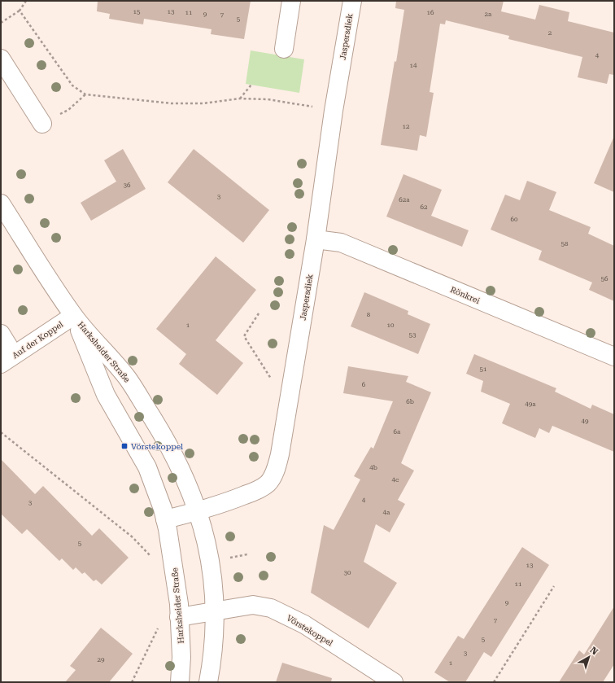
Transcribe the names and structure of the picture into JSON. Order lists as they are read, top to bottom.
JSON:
{
  "streets": {
    "street": [
      "Jaspersdiek",
      "Rönkrei",
      "Auf der Koppel",
      "Harksheider Straße",
      "Vörstekoppel"
    ]
  },
  "crossings": [
    ["Jaspersdiek", "Rönkrei"],
    ["Jaspersdiek", "Harksheider Straße"],
    ["Auf der Koppel", "Harksheider Straße"],
    ["Harksheider Straße", "Vörstekoppel"]
  ],
  "places": {
    "transit": ["Vörstekoppel"]
  },
  "house_numbers": [
    "15",
    "13",
    "11",
    "16",
    "9",
    "2a",
    "7",
    "5",
    "2",
    "4",
    "14",
    "12",
    "36",
    "3",
    "62a",
    "62",
    "60",
    "58",
    "56",
    "8",
    "1",
    "10",
    "53",
    "51",
    "6",
    "6b",
    "49a",
    "49",
    "6a",
    "4b",
    "4c",
    "4",
    "3",
    "4a",
    "5",
    "13",
    "30",
    "11",
    "9",
    "7",
    "5",
    "3",
    "29",
    "1"
  ],
  "north": "top right"
}
